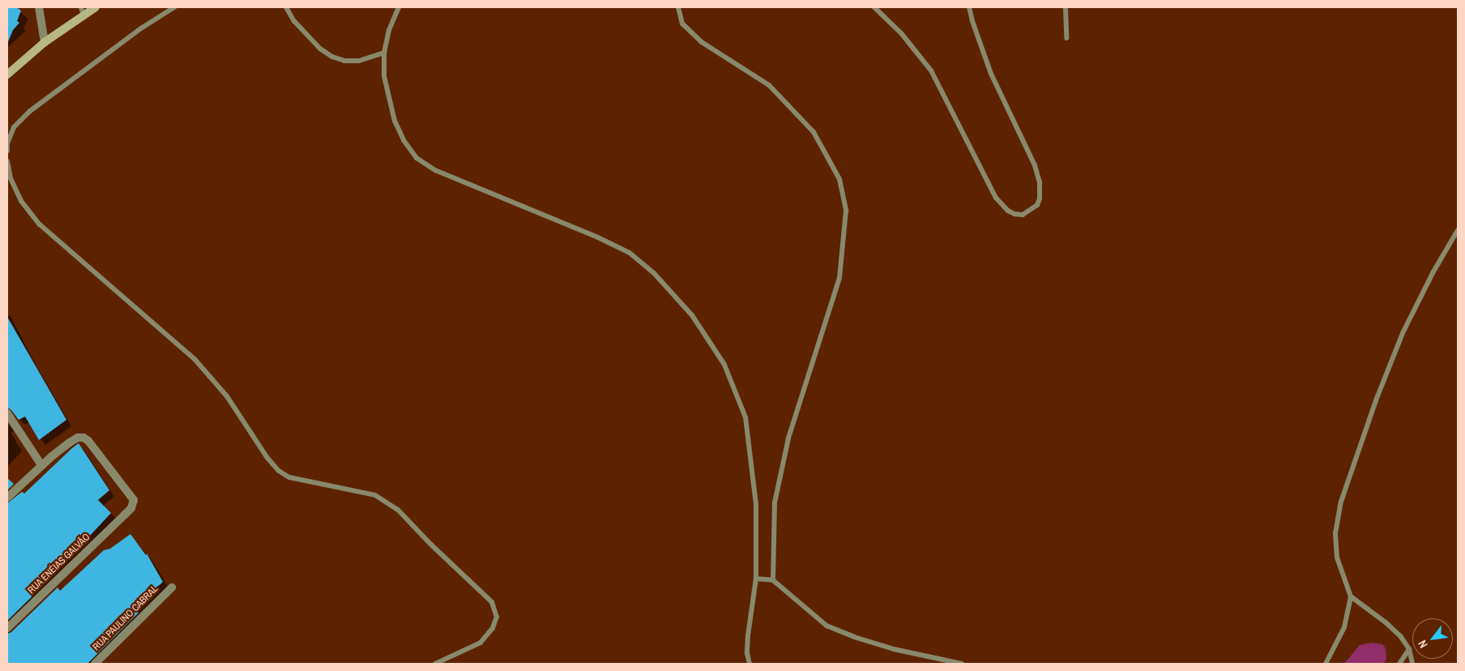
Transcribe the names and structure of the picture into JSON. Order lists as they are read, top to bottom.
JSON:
{
  "streets": {
    "street": ["RUA ENÉIAS GALVÃO", "RUA PAULINO CABRAL"]
  },
  "north": "bottom left"
}
